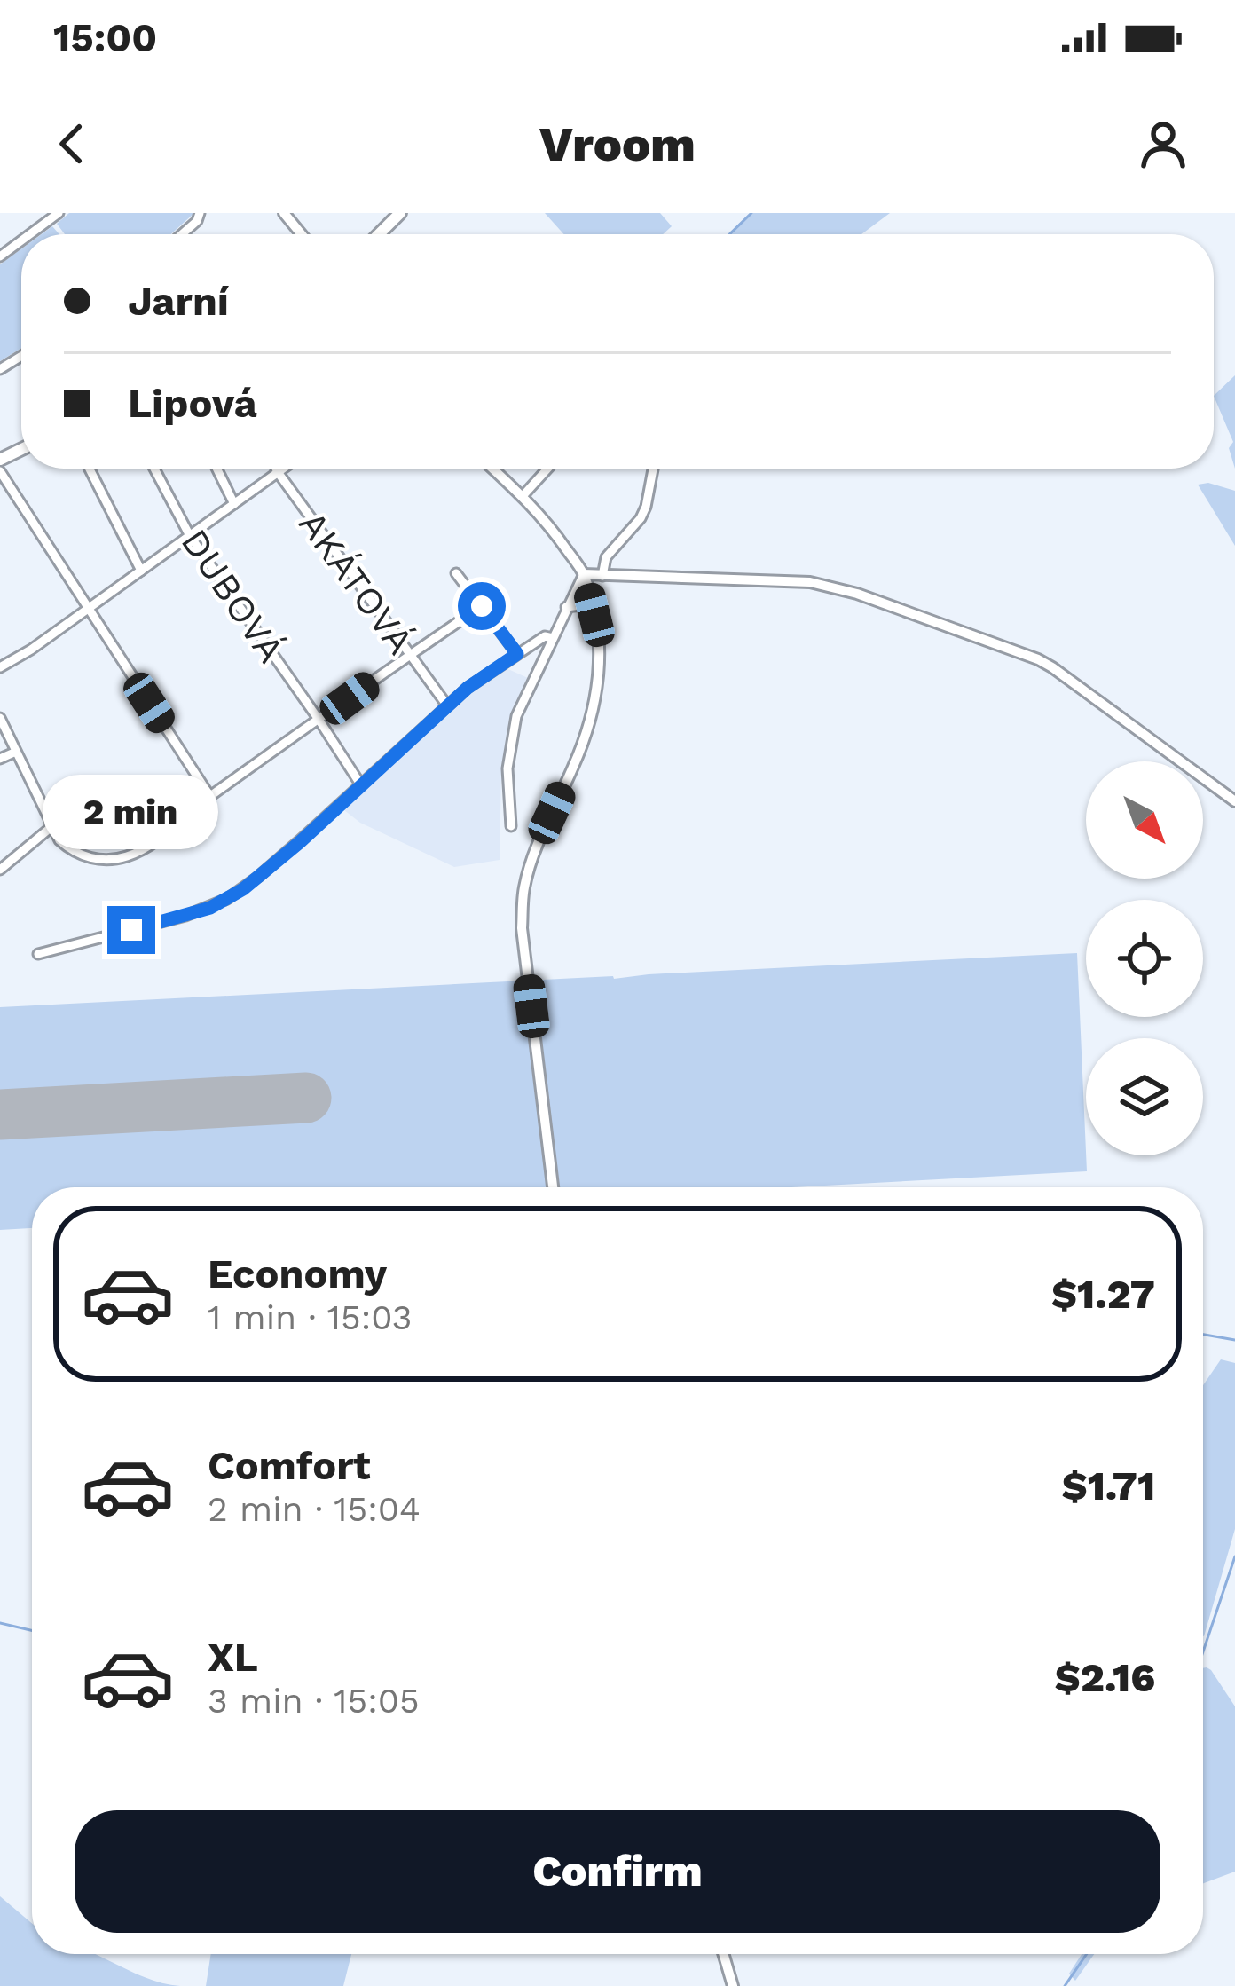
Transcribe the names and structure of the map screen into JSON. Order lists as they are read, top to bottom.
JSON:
{
  "streets": {
    "street": ["AKÁTOVÁ", "DUBOVÁ"]
  },
  "north": "bottom right",
  "page": {
    "status": "15:00",
    "header": "Vroom",
    "banner": ["Jarní", "Lipová"],
    "bubble": "2 min",
    "list": [
      {
        "name": "Economy",
        "note": "1 min · 15:03",
        "value": "$1.27"
      },
      {
        "name": "Comfort",
        "note": "2 min · 15:04",
        "value": "$1.71"
      },
      {
        "name": "XL",
        "note": "3 min · 15:05",
        "value": "$2.16"
      }
    ],
    "buttons": "Confirm"
  }
}
